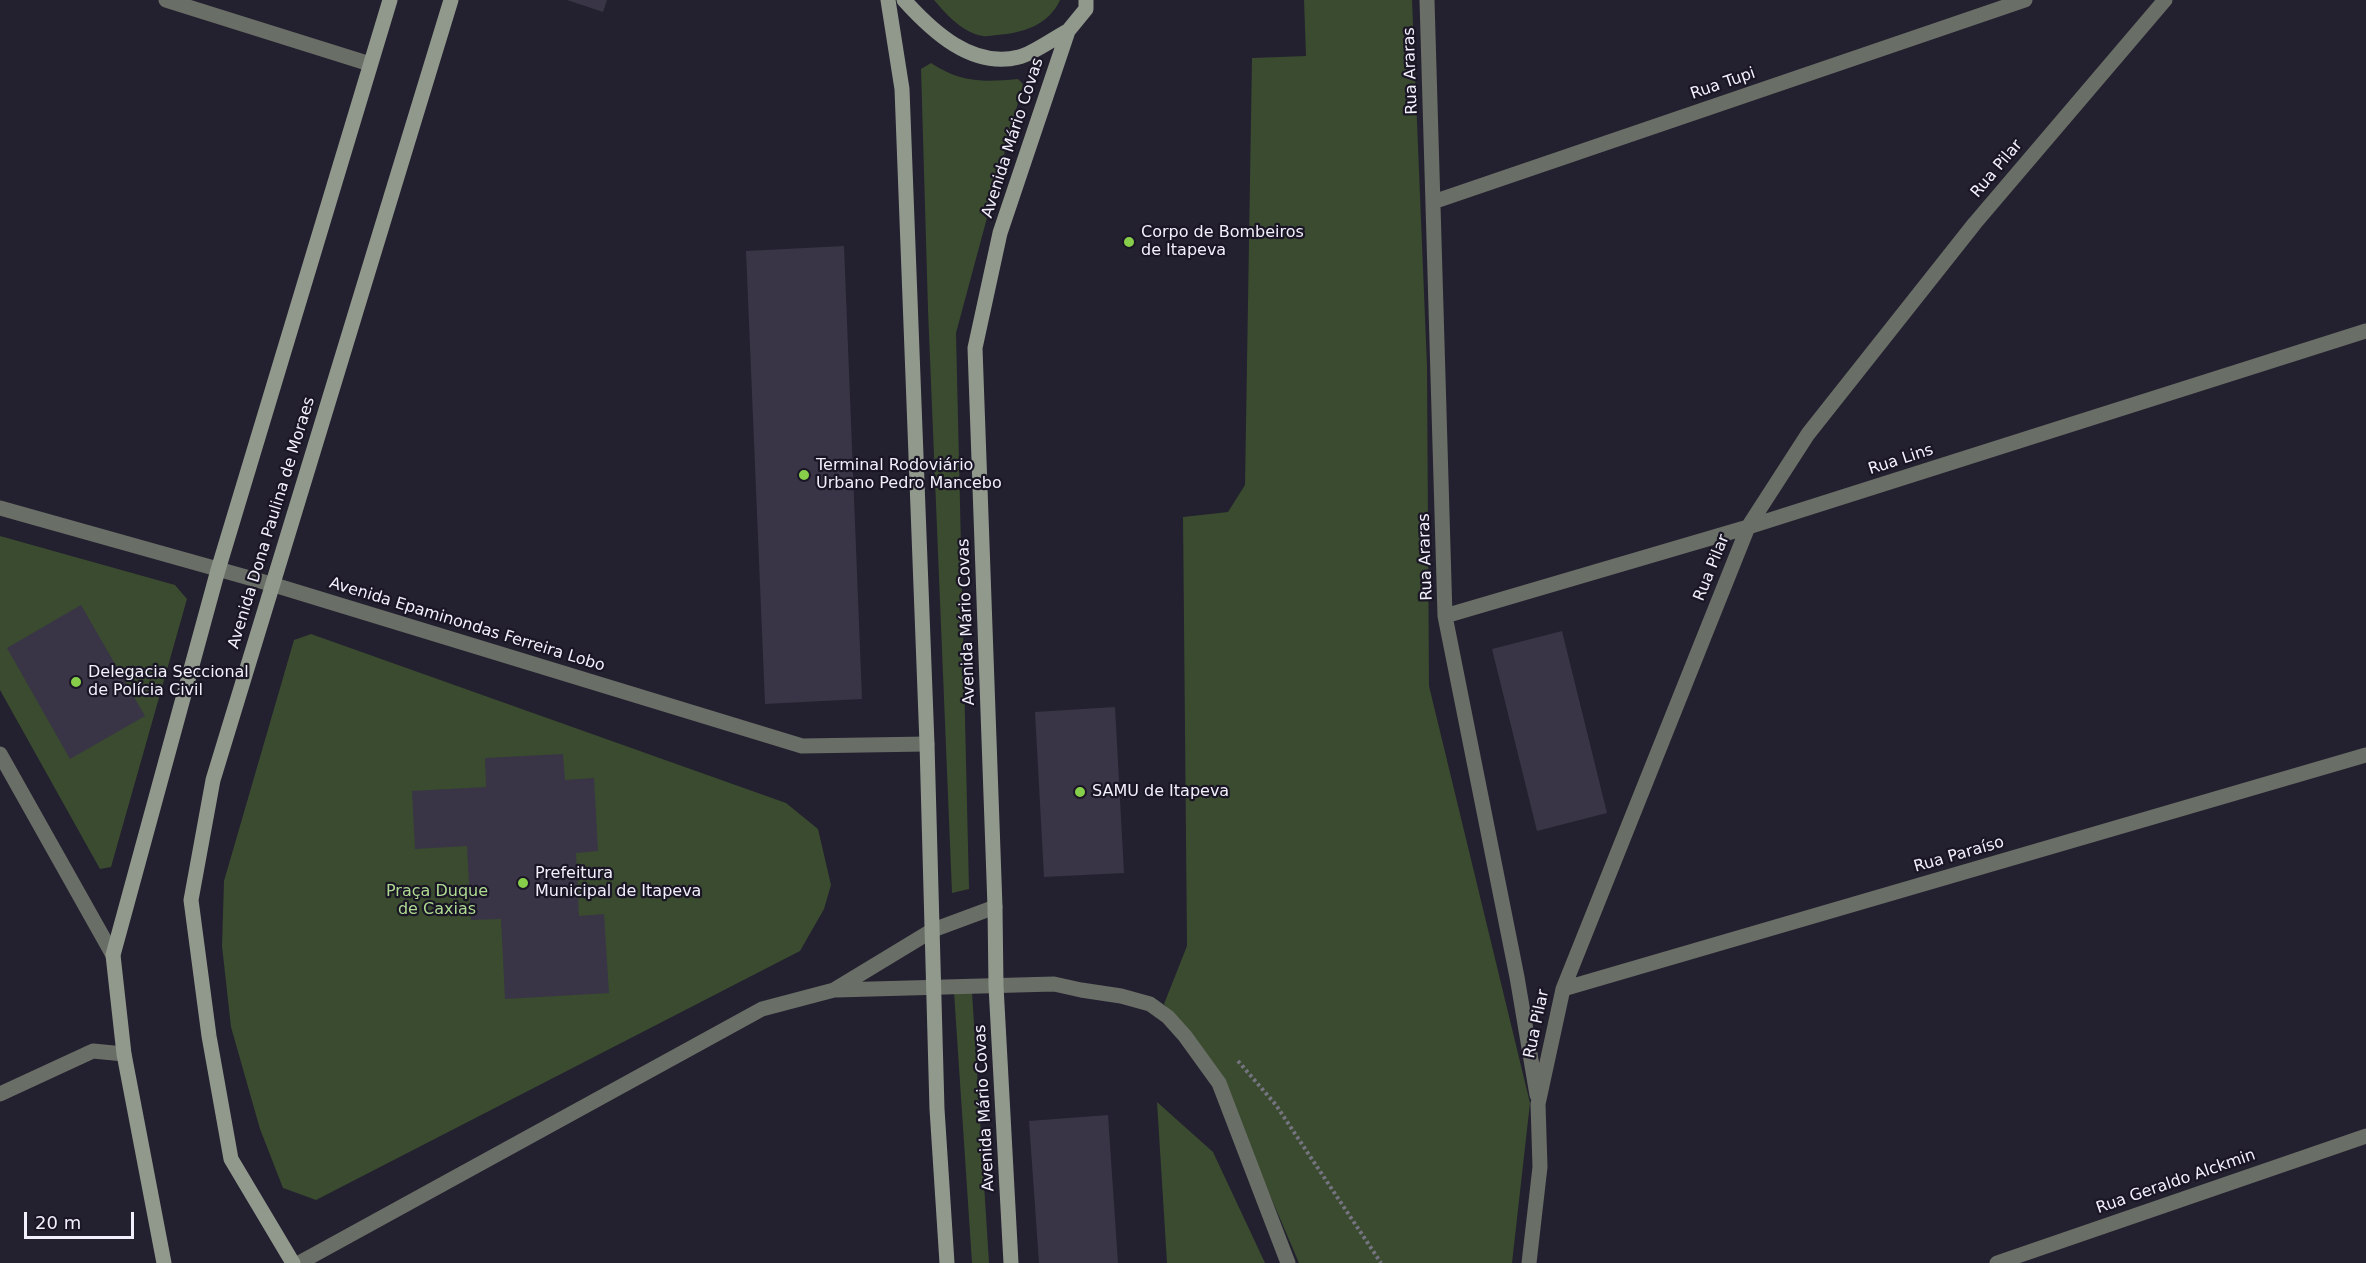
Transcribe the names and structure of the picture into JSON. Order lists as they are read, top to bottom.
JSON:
{
  "streets": {
    "main road": ["Avenida Mário Covas", "Avenida Dona Paulina de Moraes"],
    "street": [
      "Rua Araras",
      "Rua Tupi",
      "Rua Pilar",
      "Rua Lins",
      "Avenida Epaminondas Ferreira Lobo",
      "Rua Paraíso",
      "Rua Geraldo Alckmin"
    ]
  },
  "crossings": [
    ["Rua Araras", "Rua Tupi"],
    ["Rua Araras", "Rua Pilar"],
    ["Rua Araras", "Rua Lins"],
    ["Rua Pilar", "Rua Lins"],
    ["Rua Pilar", "Rua Paraíso"],
    ["Avenida Dona Paulina de Moraes", "Avenida Epaminondas Ferreira Lobo"]
  ],
  "parks": ["Praça Duque de Caxias"],
  "places": [
    "Corpo de Bombeiros de Itapeva",
    "Terminal Rodoviário Urbano Pedro Mancebo",
    "Delegacia Seccional de Polícia Civil",
    "SAMU de Itapeva",
    "Prefeitura Municipal de Itapeva"
  ],
  "scale_bar": "20 m"
}
